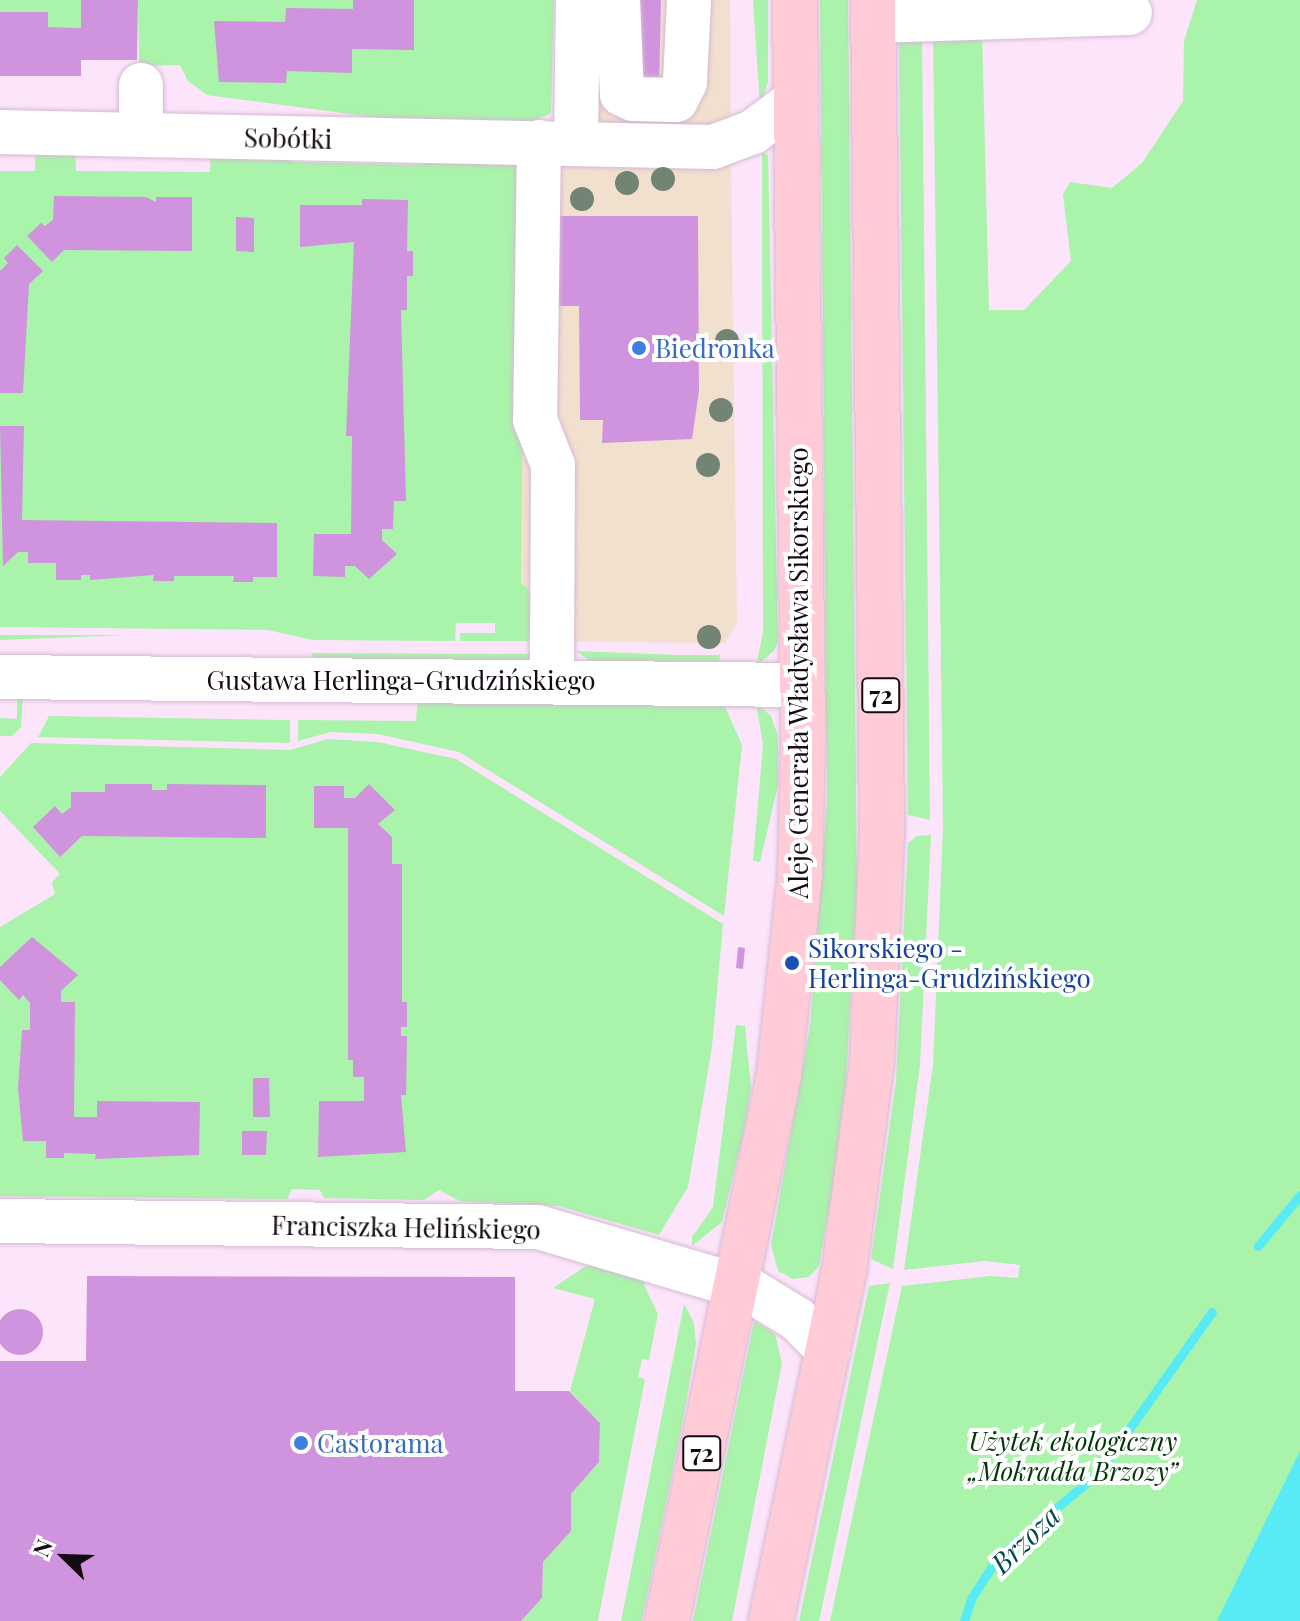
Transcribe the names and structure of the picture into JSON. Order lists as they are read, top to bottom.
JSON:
{
  "streets": {
    "main road": ["Aleje Generała Władysława Sikorskiego", "72"],
    "street": ["Sobótki", "Gustawa Herlinga-Grudzińskiego", "Franciszka Helińskiego"]
  },
  "crossings": [
    ["Sobótki", "Aleje Generała Władysława Sikorskiego"],
    ["Aleje Generała Władysława Sikorskiego", "Gustawa Herlinga-Grudzińskiego"],
    ["Aleje Generała Władysława Sikorskiego", "Franciszka Helińskiego"],
    ["72", "Franciszka Helińskiego"]
  ],
  "water": ["Brzoza"],
  "parks": ["Użytek ekologiczny „Mokradła Brzozy”"],
  "places": ["Biedronka", "Sikorskiego - Herlinga-Grudzińskiego", "Castorama"],
  "north": "top left"
}
